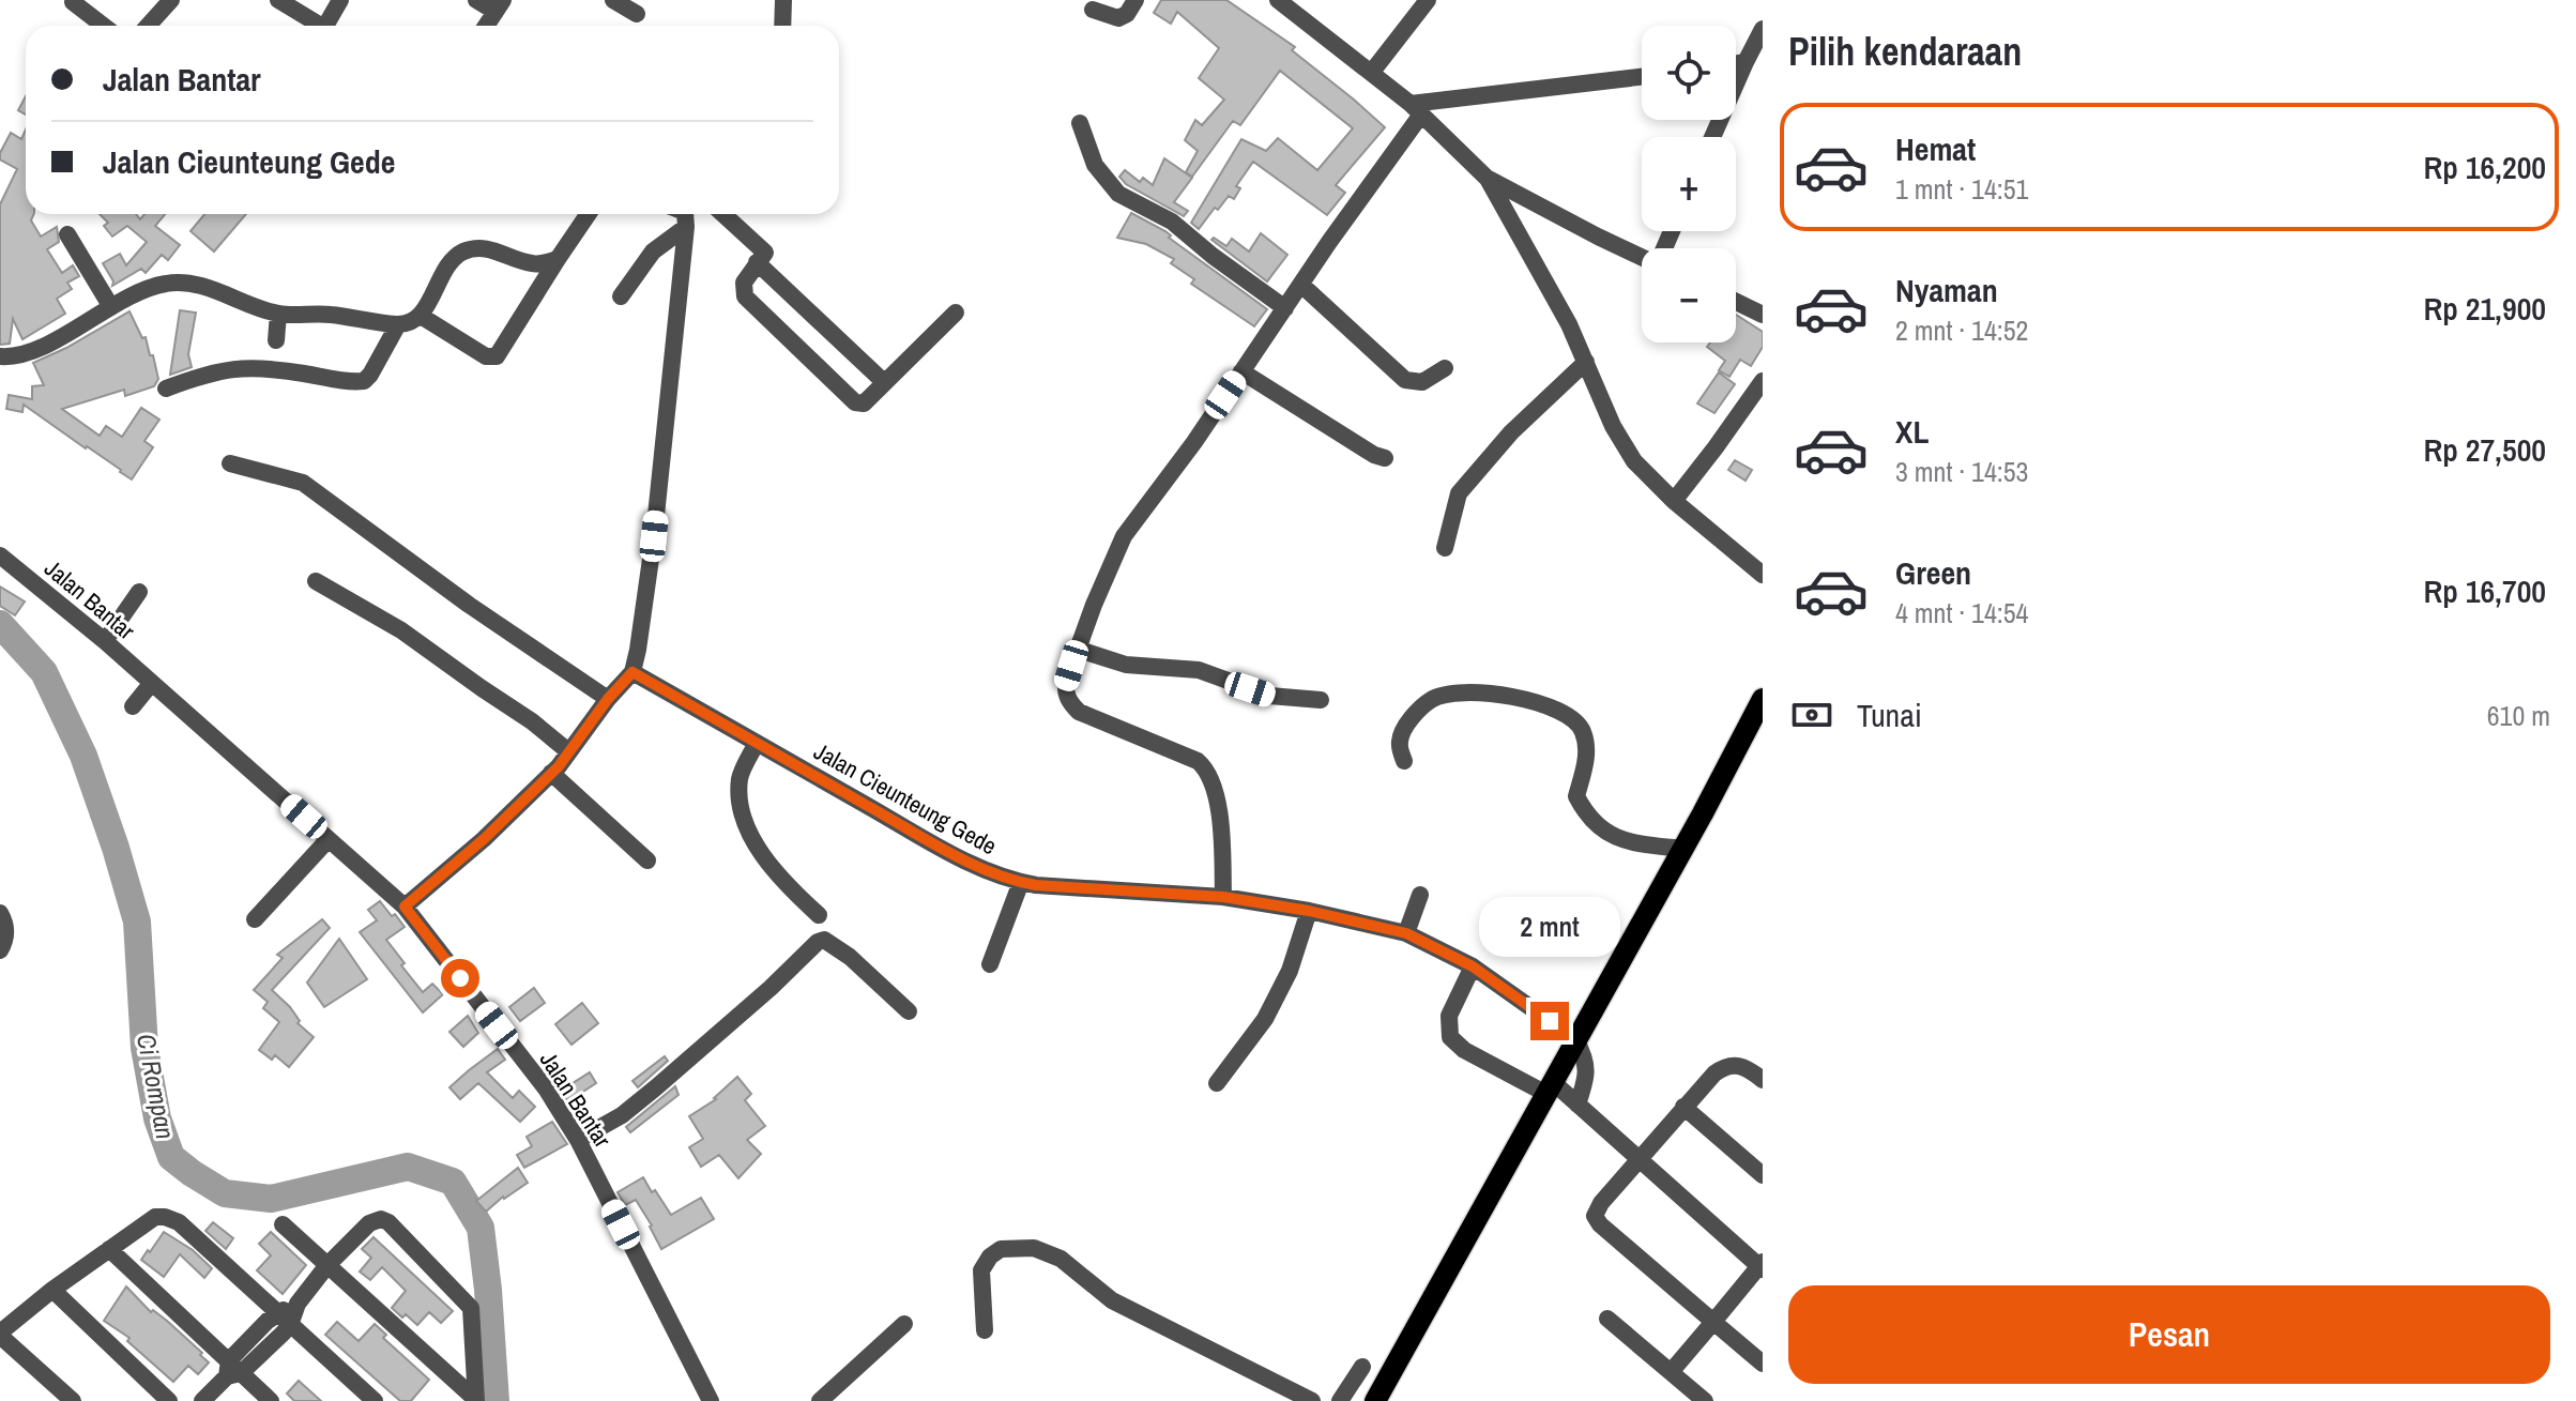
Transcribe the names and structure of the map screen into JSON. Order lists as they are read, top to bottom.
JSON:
{
  "streets": {
    "street": ["Jalan Bantar", "Jalan Cieunteung Gede"]
  },
  "water": ["Ci Rompan"],
  "page": {
    "heading": "Pilih kendaraan",
    "map_buttons": ["+", "−"],
    "banner": ["Jalan Bantar", "Jalan Cieunteung Gede"],
    "list": [
      {
        "name": "Hemat",
        "note": "1 mnt · 14:51",
        "value": "Rp 16,200"
      },
      {
        "name": "Nyaman",
        "note": "2 mnt · 14:52",
        "value": "Rp 21,900"
      },
      {
        "name": "XL",
        "note": "3 mnt · 14:53",
        "value": "Rp 27,500"
      },
      {
        "name": "Green",
        "note": "4 mnt · 14:54",
        "value": "Rp 16,700"
      }
    ],
    "pay": ["Tunai", "610 m"],
    "bubble": "2 mnt",
    "buttons": "Pesan"
  }
}
